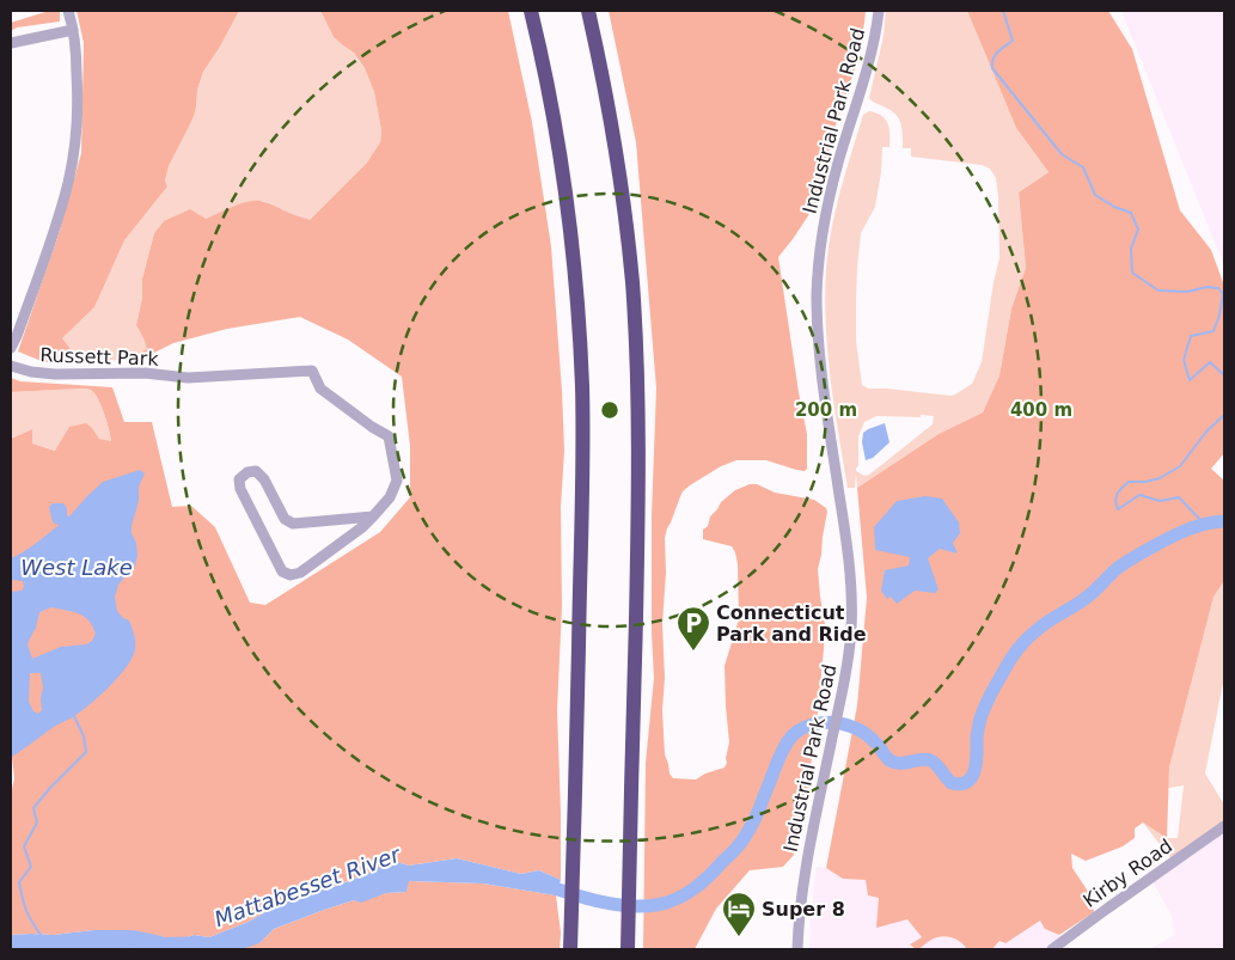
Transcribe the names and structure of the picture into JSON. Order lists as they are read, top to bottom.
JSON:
{
  "streets": {
    "street": ["Industrial Park Road", "Russett Park", "Kirby Road"]
  },
  "water": ["West Lake", "Mattabesset River"],
  "places": {
    "parking": ["Connecticut Park and Ride"],
    "hotel": ["Super 8"]
  },
  "rings": ["200 m", "400 m"]
}
